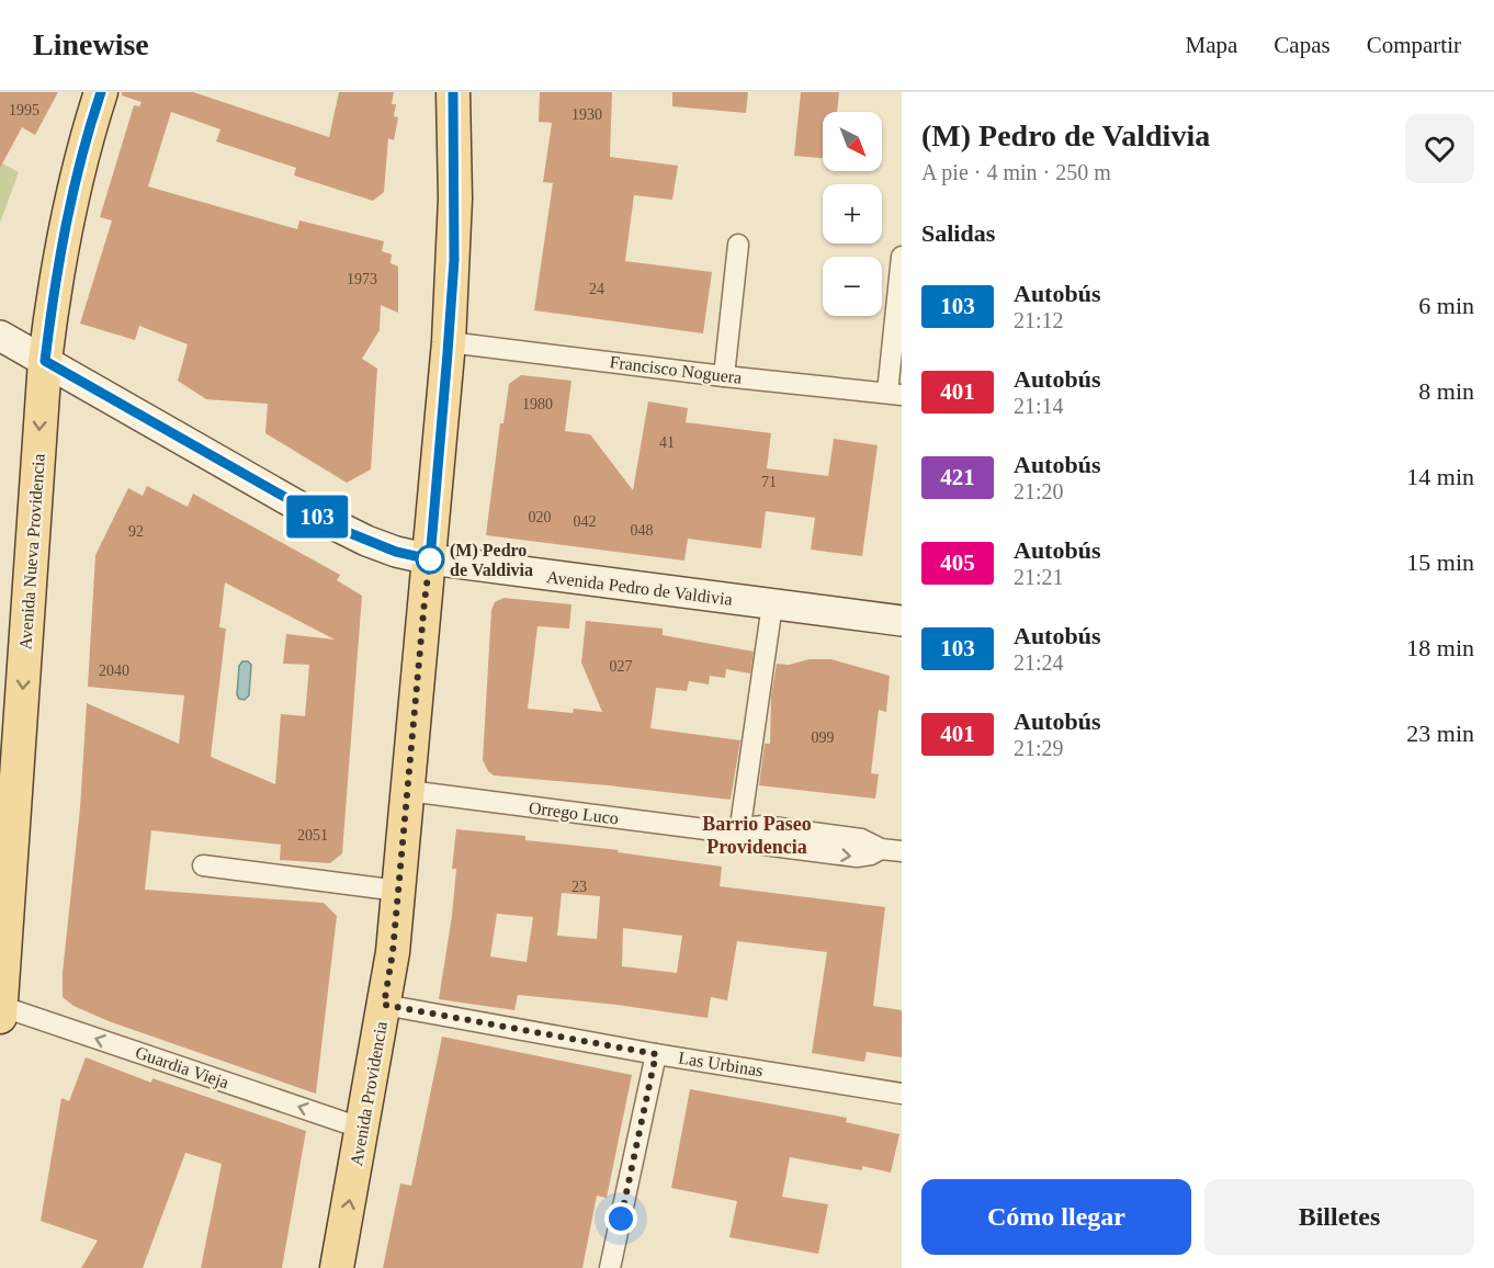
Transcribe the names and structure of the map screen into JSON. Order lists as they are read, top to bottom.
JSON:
{
  "streets": {
    "main road": ["Avenida Nueva Providencia", "Avenida Pedro de Valdivia", "Avenida Providencia"],
    "street": [
      "Francisco Noguera",
      "Orrego Luco",
      "Las Urbinas",
      "Guardia Vieja"
    ]
  },
  "crossings": [
    ["Francisco Noguera", "Avenida Providencia"],
    ["Avenida Nueva Providencia", "Avenida Pedro de Valdivia"],
    ["Avenida Nueva Providencia", "Guardia Vieja"],
    ["Avenida Pedro de Valdivia", "Avenida Providencia"],
    ["Orrego Luco", "Avenida Providencia"],
    ["Las Urbinas", "Avenida Providencia"],
    ["Guardia Vieja", "Avenida Providencia"]
  ],
  "one_way": ["Avenida Nueva Providencia", "Guardia Vieja"],
  "districts": ["Barrio Paseo Providencia"],
  "places": ["(M) Pedro de Valdivia"],
  "lines": ["bus line 103"],
  "house_numbers": [
    "1995",
    "1930",
    "1973",
    "24",
    "1980",
    "41",
    "71",
    "020",
    "042",
    "048",
    "92",
    "027",
    "2040",
    "099",
    "2051",
    "23"
  ],
  "north": "bottom right",
  "page": {
    "header": "Linewise",
    "nav": ["Mapa", "Capas", "Compartir"],
    "on_map": "103",
    "heading": [
      ["(M) Pedro de Valdivia", "A pie · 4 min · 250 m"],
      "Salidas"
    ],
    "map_buttons": ["+", "−"],
    "list": [
      {
        "mark": "103",
        "name": "Autobús",
        "note": "21:12",
        "value": "6 min"
      },
      {
        "mark": "401",
        "name": "Autobús",
        "note": "21:14",
        "value": "8 min"
      },
      {
        "mark": "421",
        "name": "Autobús",
        "note": "21:20",
        "value": "14 min"
      },
      {
        "mark": "405",
        "name": "Autobús",
        "note": "21:21",
        "value": "15 min"
      },
      {
        "mark": "103",
        "name": "Autobús",
        "note": "21:24",
        "value": "18 min"
      },
      {
        "mark": "401",
        "name": "Autobús",
        "note": "21:29",
        "value": "23 min"
      }
    ],
    "buttons": ["Cómo llegar", "Billetes"]
  }
}
